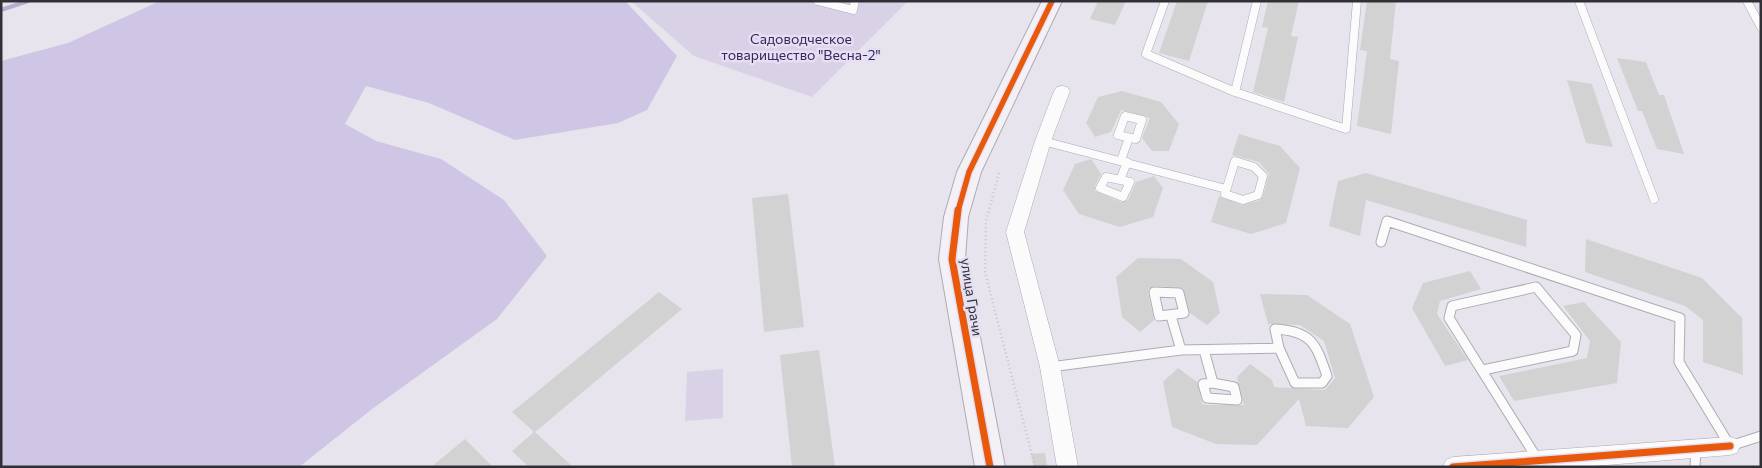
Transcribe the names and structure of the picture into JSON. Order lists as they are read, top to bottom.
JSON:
{
  "streets": {
    "street": ["улица Грачи"]
  },
  "parks": ["Садоводческое товарищество \"Весна-2\""]
}
